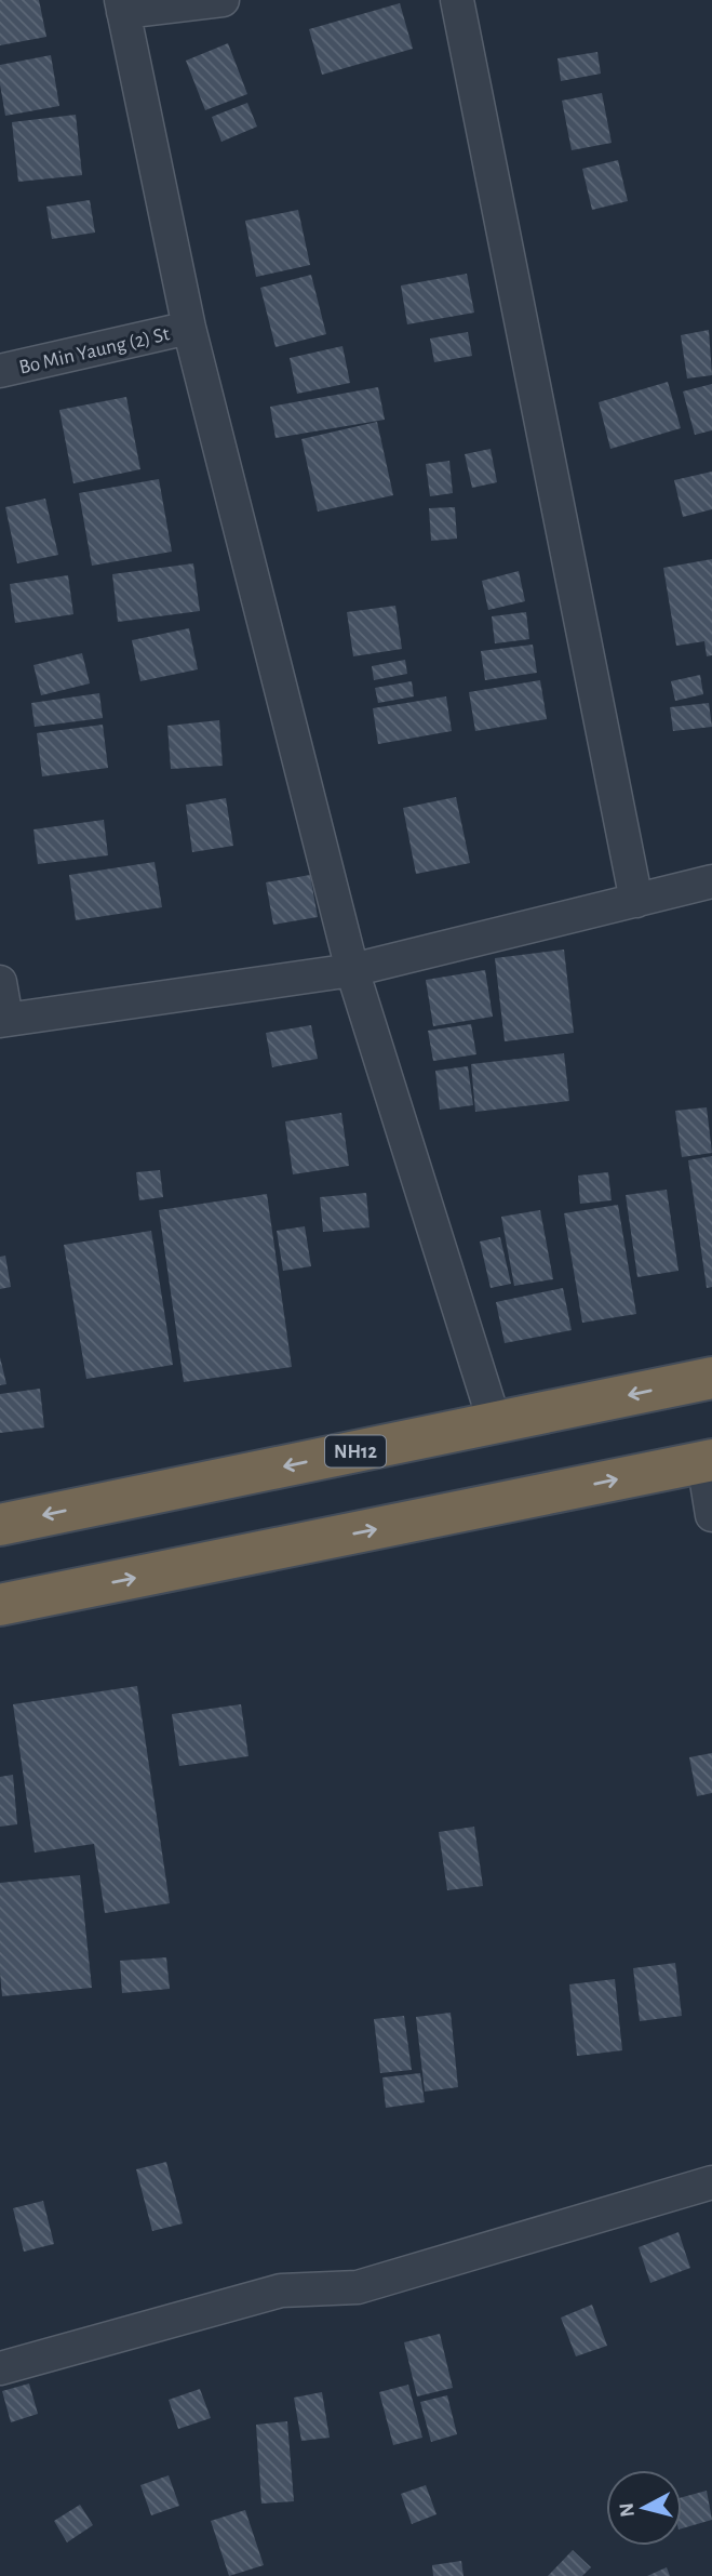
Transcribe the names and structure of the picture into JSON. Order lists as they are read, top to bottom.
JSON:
{
  "streets": {
    "highway": ["NH12"],
    "street": ["Bo Min Yaung (2) St"]
  },
  "north": "left"
}
